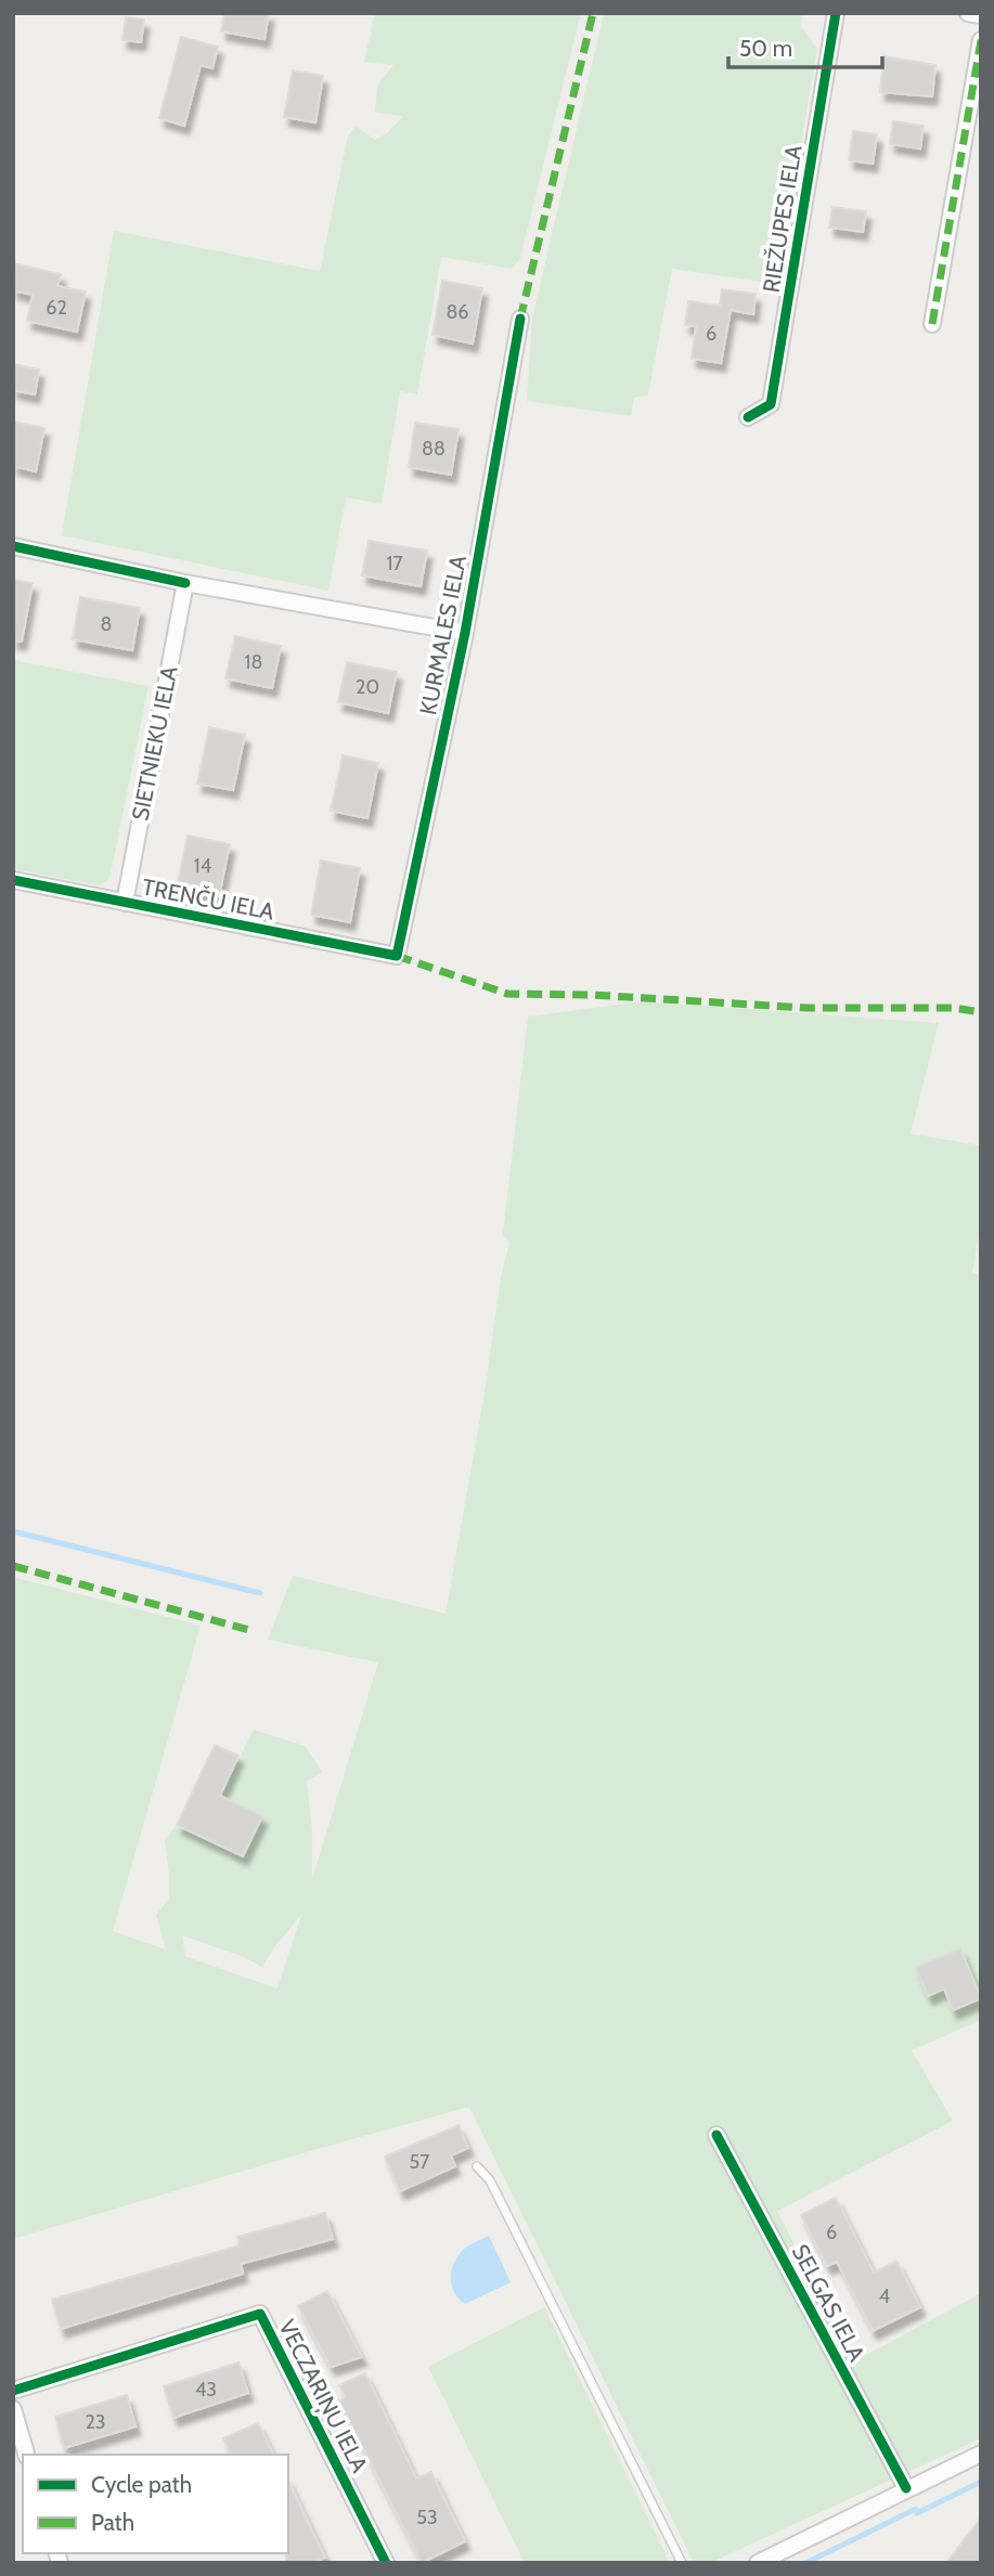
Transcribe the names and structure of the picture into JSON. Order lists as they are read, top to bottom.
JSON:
{
  "streets": {
    "street": [
      "RIEŽUPES IELA",
      "KURMALES IELA",
      "SIETNIEKU IELA",
      "TRENČU IELA",
      "SELGAS IELA",
      "VECZARIŅU IELA"
    ]
  },
  "crossings": [
    ["KURMALES IELA", "TRENČU IELA"],
    ["SIETNIEKU IELA", "TRENČU IELA"]
  ],
  "house_numbers": [
    "62",
    "86",
    "6",
    "88",
    "17",
    "8",
    "18",
    "20",
    "14",
    "57",
    "6",
    "4",
    "43",
    "23",
    "53"
  ],
  "legend": ["Cycle path", "Path"],
  "scale_bar": "50 m"
}
